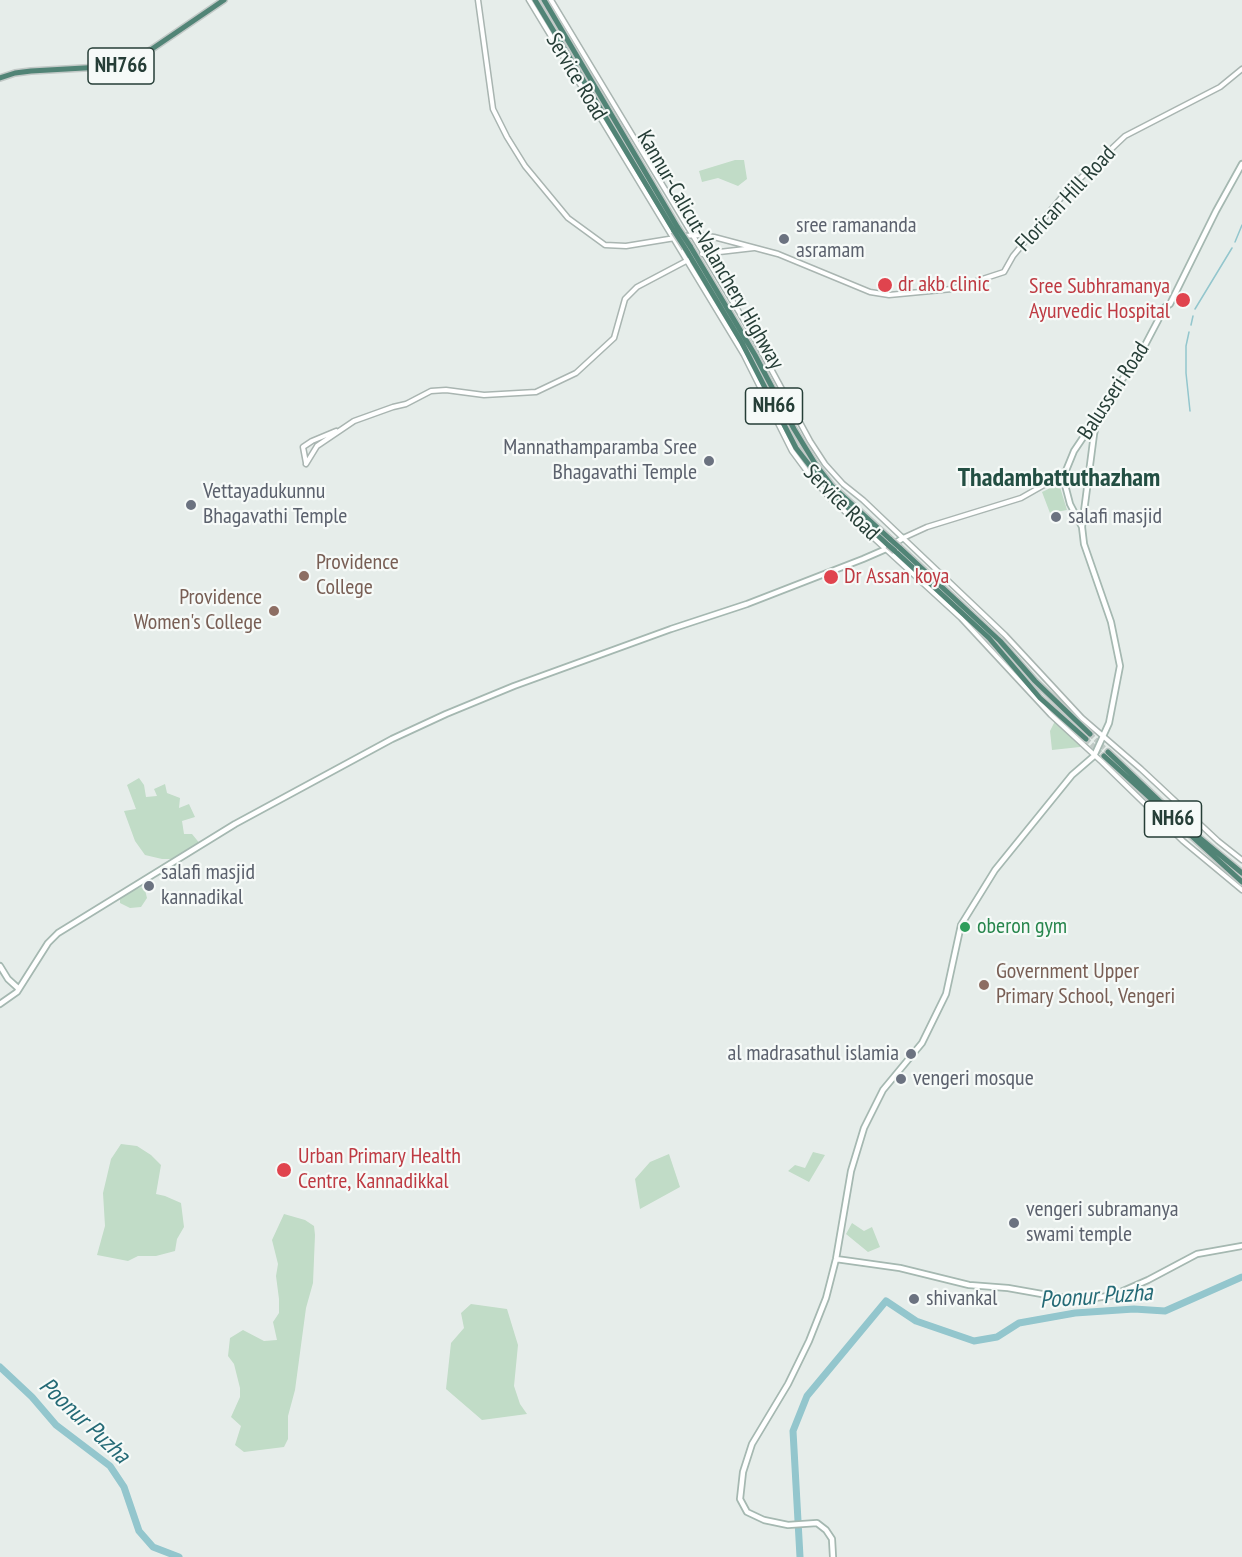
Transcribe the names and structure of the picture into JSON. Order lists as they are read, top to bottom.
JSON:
{
  "streets": {
    "highway": ["NH766", "Kannur-Calicut-Valanchery Highway", "NH66"],
    "main road": ["Balusseri Road"],
    "street": ["Service Road", "Florican Hill Road"]
  },
  "crossings": [
    ["Service Road", "Florican Hill Road"],
    ["Service Road", "Kannur-Calicut-Valanchery Highway"],
    ["Kannur-Calicut-Valanchery Highway", "NH66"]
  ],
  "districts": ["Thadambattuthazham"],
  "water": ["Poonur Puzha"],
  "places": [
    "sree ramananda asramam",
    "dr akb clinic",
    "Sree Subhramanya Ayurvedic Hospital",
    "Mannathamparamba Sree Bhagavathi Temple",
    "Vettayadukunnu Bhagavathi Temple",
    "salafi masjid",
    "Providence College",
    "Dr Assan koya",
    "Providence Women's College",
    "salafi masjid kannadikal",
    "oberon gym",
    "Government Upper Primary School, Vengeri",
    "al madrasathul islamia",
    "vengeri mosque",
    "Urban Primary Health Centre, Kannadikkal",
    "vengeri subramanya swami temple",
    "shivankal"
  ]
}
